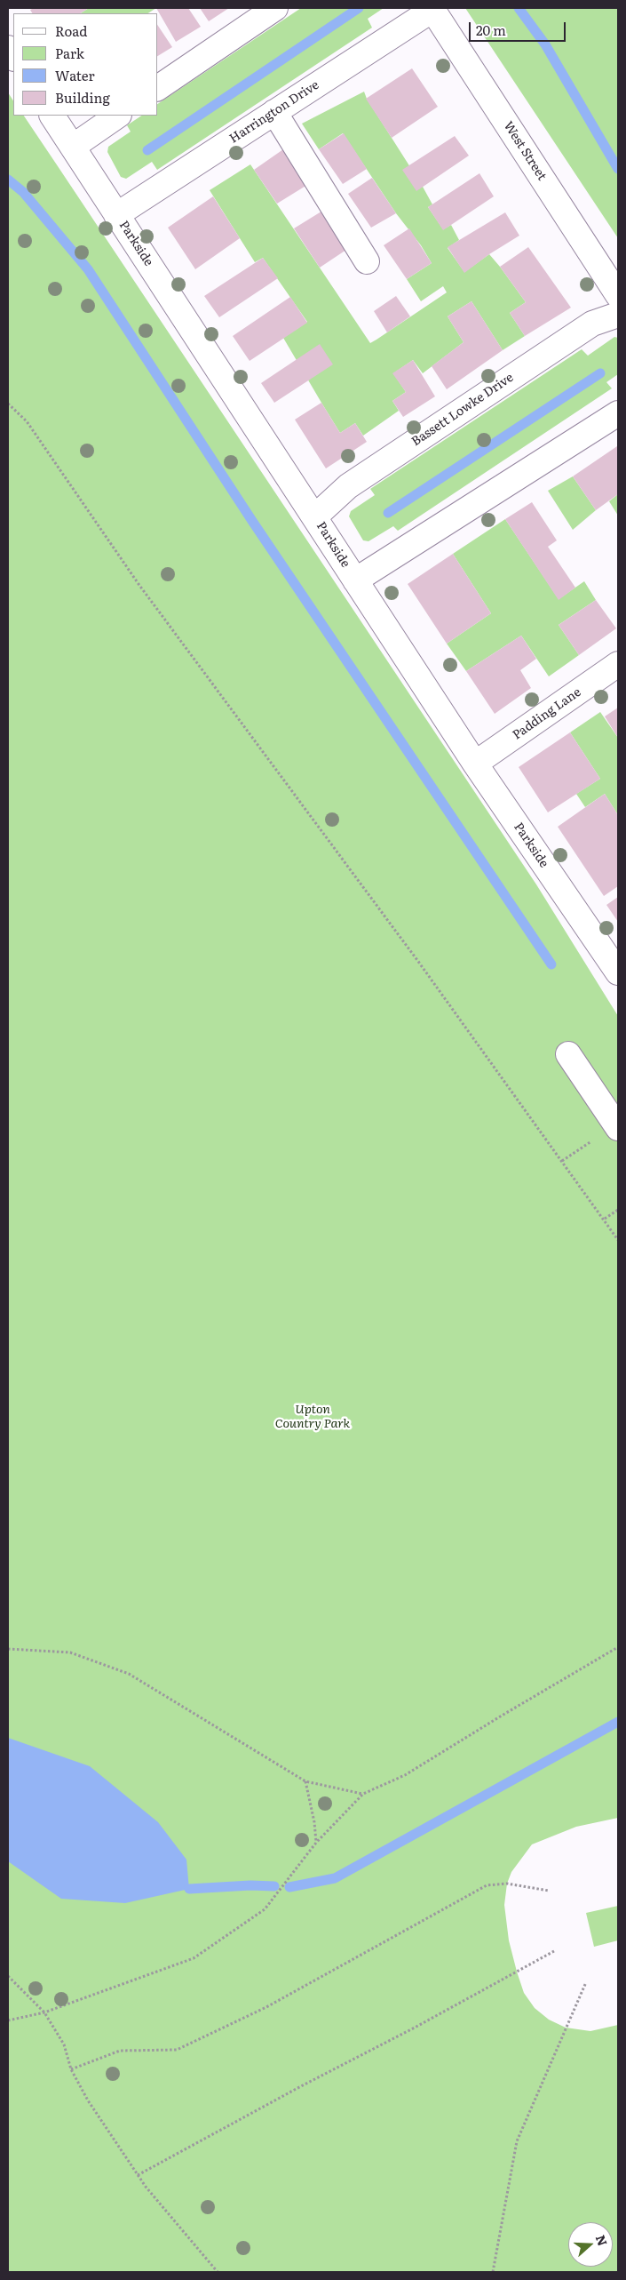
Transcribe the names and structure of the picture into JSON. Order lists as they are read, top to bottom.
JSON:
{
  "streets": {
    "street": [
      "Harrington Drive",
      "West Street",
      "Parkside",
      "Bassett Lowke Drive",
      "Padding Lane"
    ]
  },
  "crossings": [
    ["Harrington Drive", "West Street"],
    ["Harrington Drive", "Parkside"],
    ["Parkside", "Bassett Lowke Drive"],
    ["Parkside", "Padding Lane"]
  ],
  "parks": ["Upton Country Park"],
  "legend": [
    "Road",
    "Park",
    "Water",
    "Building"
  ],
  "scale_bar": "20 m",
  "north": "right"
}
